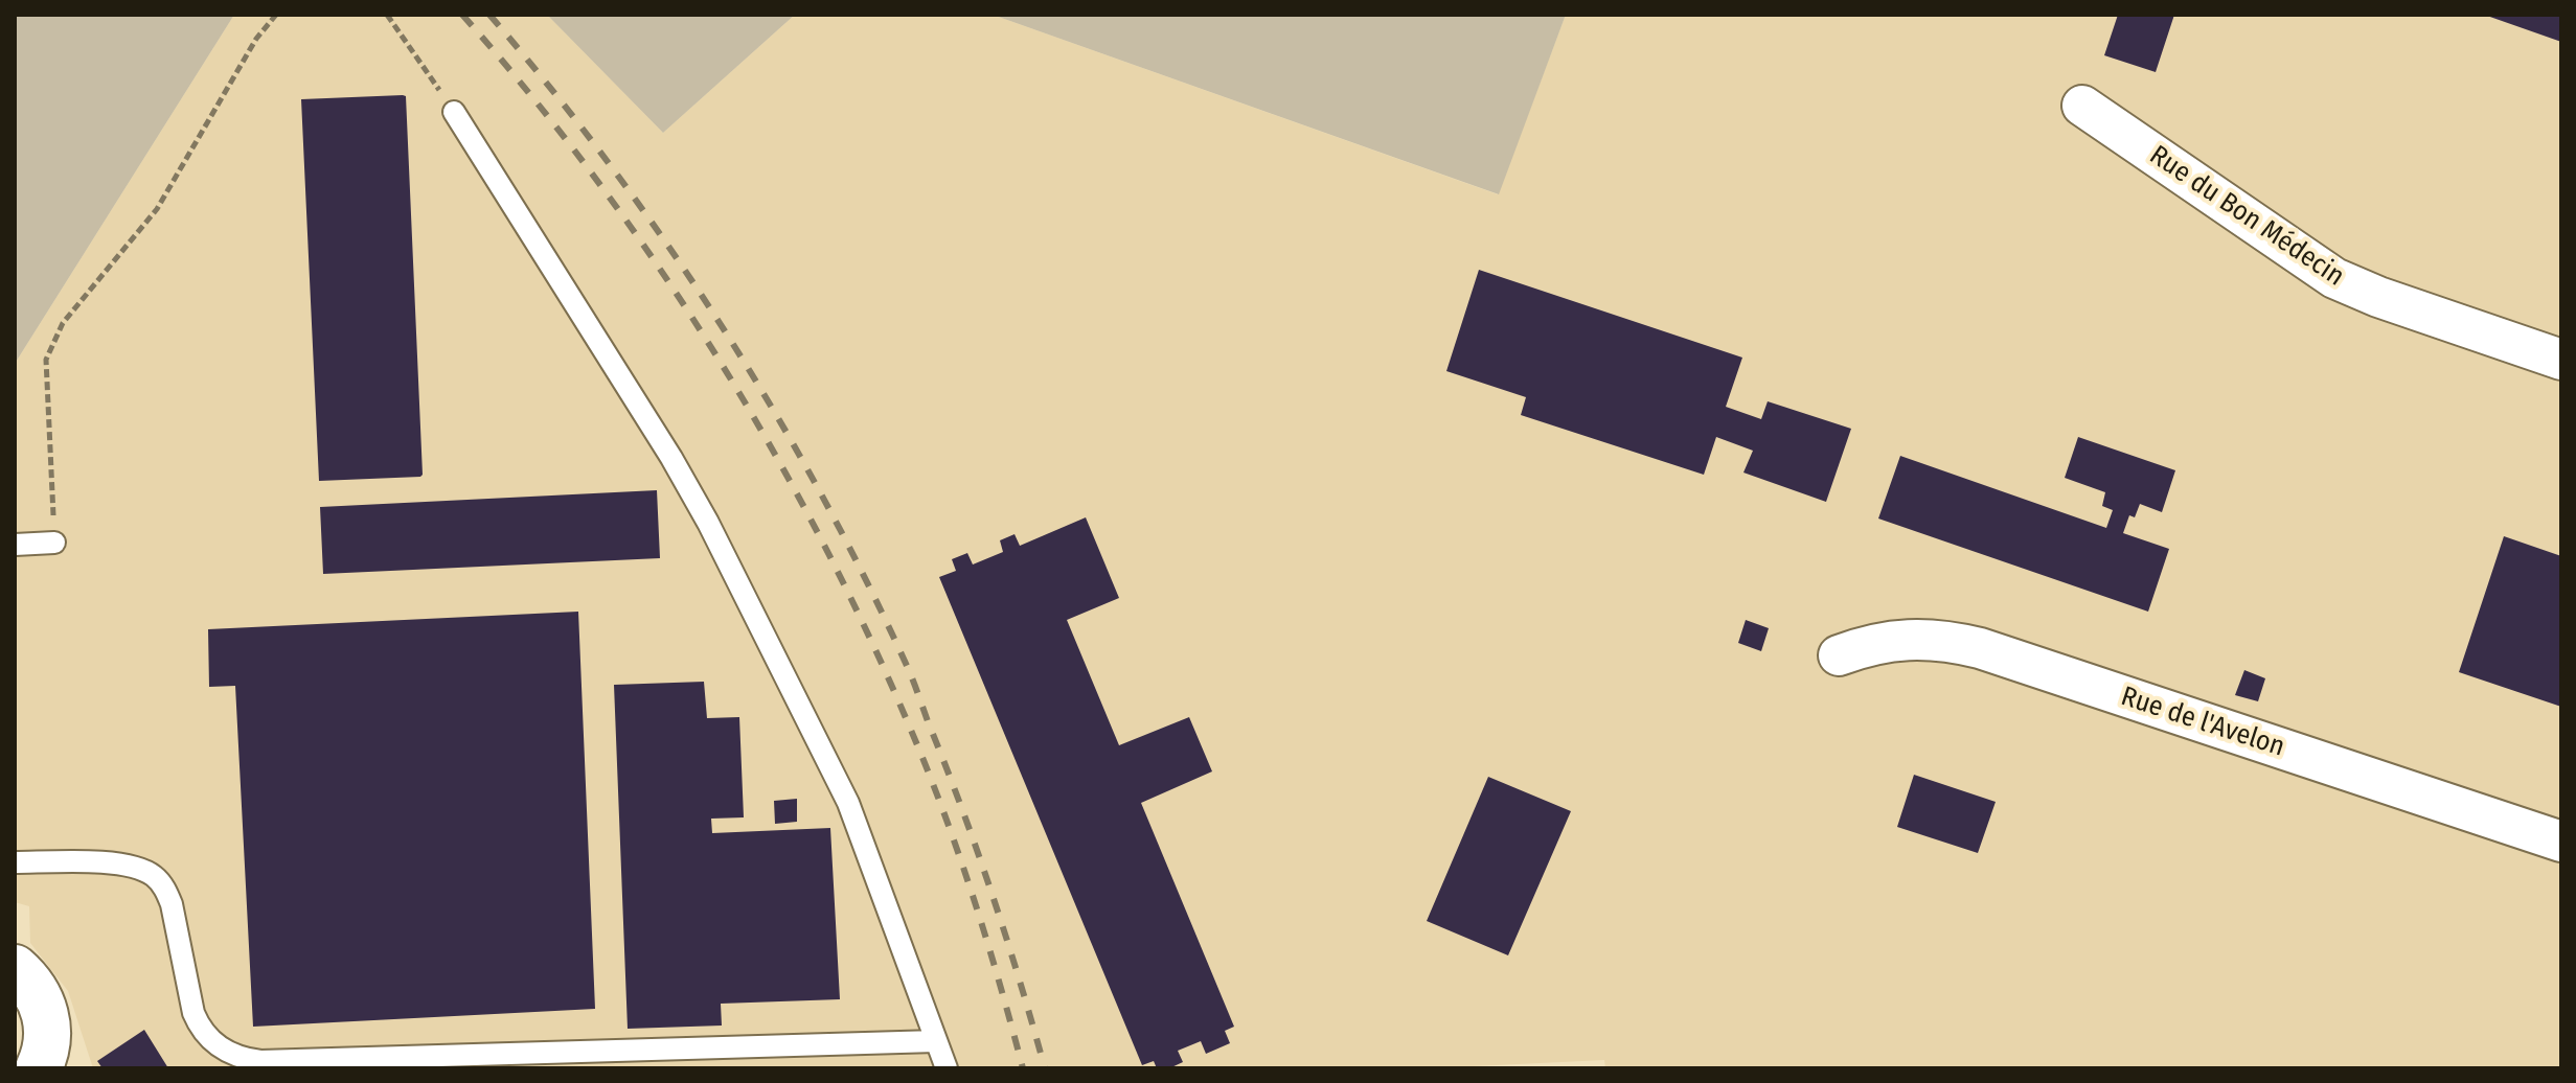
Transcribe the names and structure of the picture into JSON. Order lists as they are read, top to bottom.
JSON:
{
  "streets": {
    "street": ["Rue du Bon Médecin", "Rue de l'Avelon"]
  }
}
